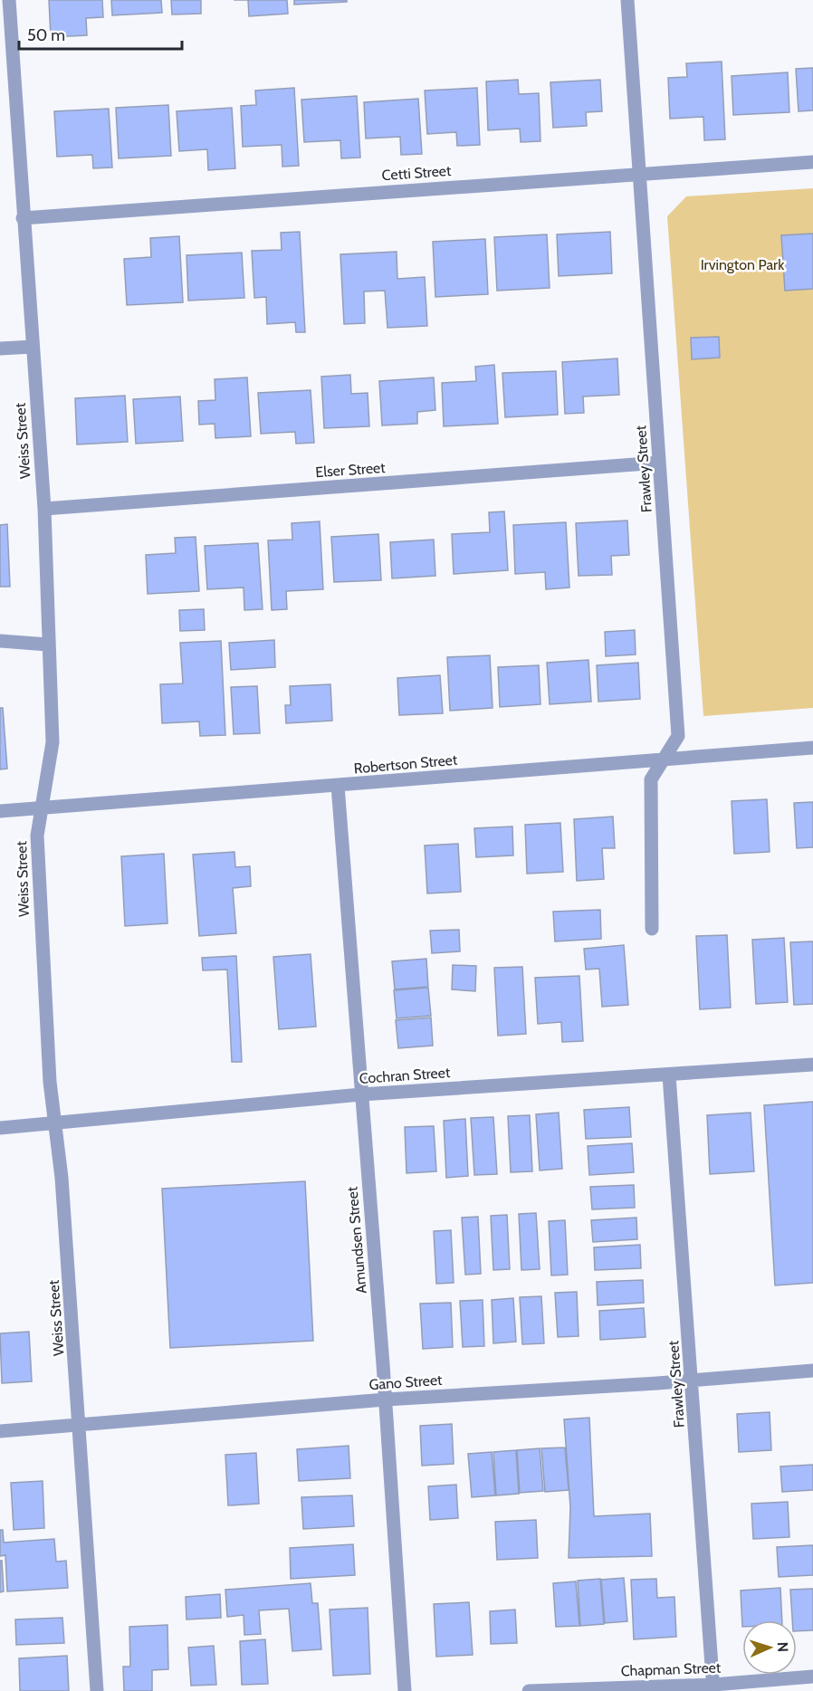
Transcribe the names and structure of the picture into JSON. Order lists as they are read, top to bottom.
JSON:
{
  "streets": {
    "street": [
      "Cetti Street",
      "Weiss Street",
      "Frawley Street",
      "Elser Street",
      "Robertson Street",
      "Cochran Street",
      "Amundsen Street",
      "Gano Street",
      "Chapman Street"
    ]
  },
  "crossings": [
    ["Cetti Street", "Weiss Street"],
    ["Cetti Street", "Frawley Street"],
    ["Weiss Street", "Elser Street"],
    ["Weiss Street", "Robertson Street"],
    ["Weiss Street", "Cochran Street"],
    ["Weiss Street", "Gano Street"],
    ["Frawley Street", "Elser Street"],
    ["Frawley Street", "Robertson Street"],
    ["Frawley Street", "Cochran Street"],
    ["Frawley Street", "Gano Street"],
    ["Frawley Street", "Chapman Street"],
    ["Robertson Street", "Amundsen Street"],
    ["Cochran Street", "Amundsen Street"],
    ["Amundsen Street", "Gano Street"]
  ],
  "parks": ["Irvington Park"],
  "scale_bar": "50 m",
  "north": "right"
}
